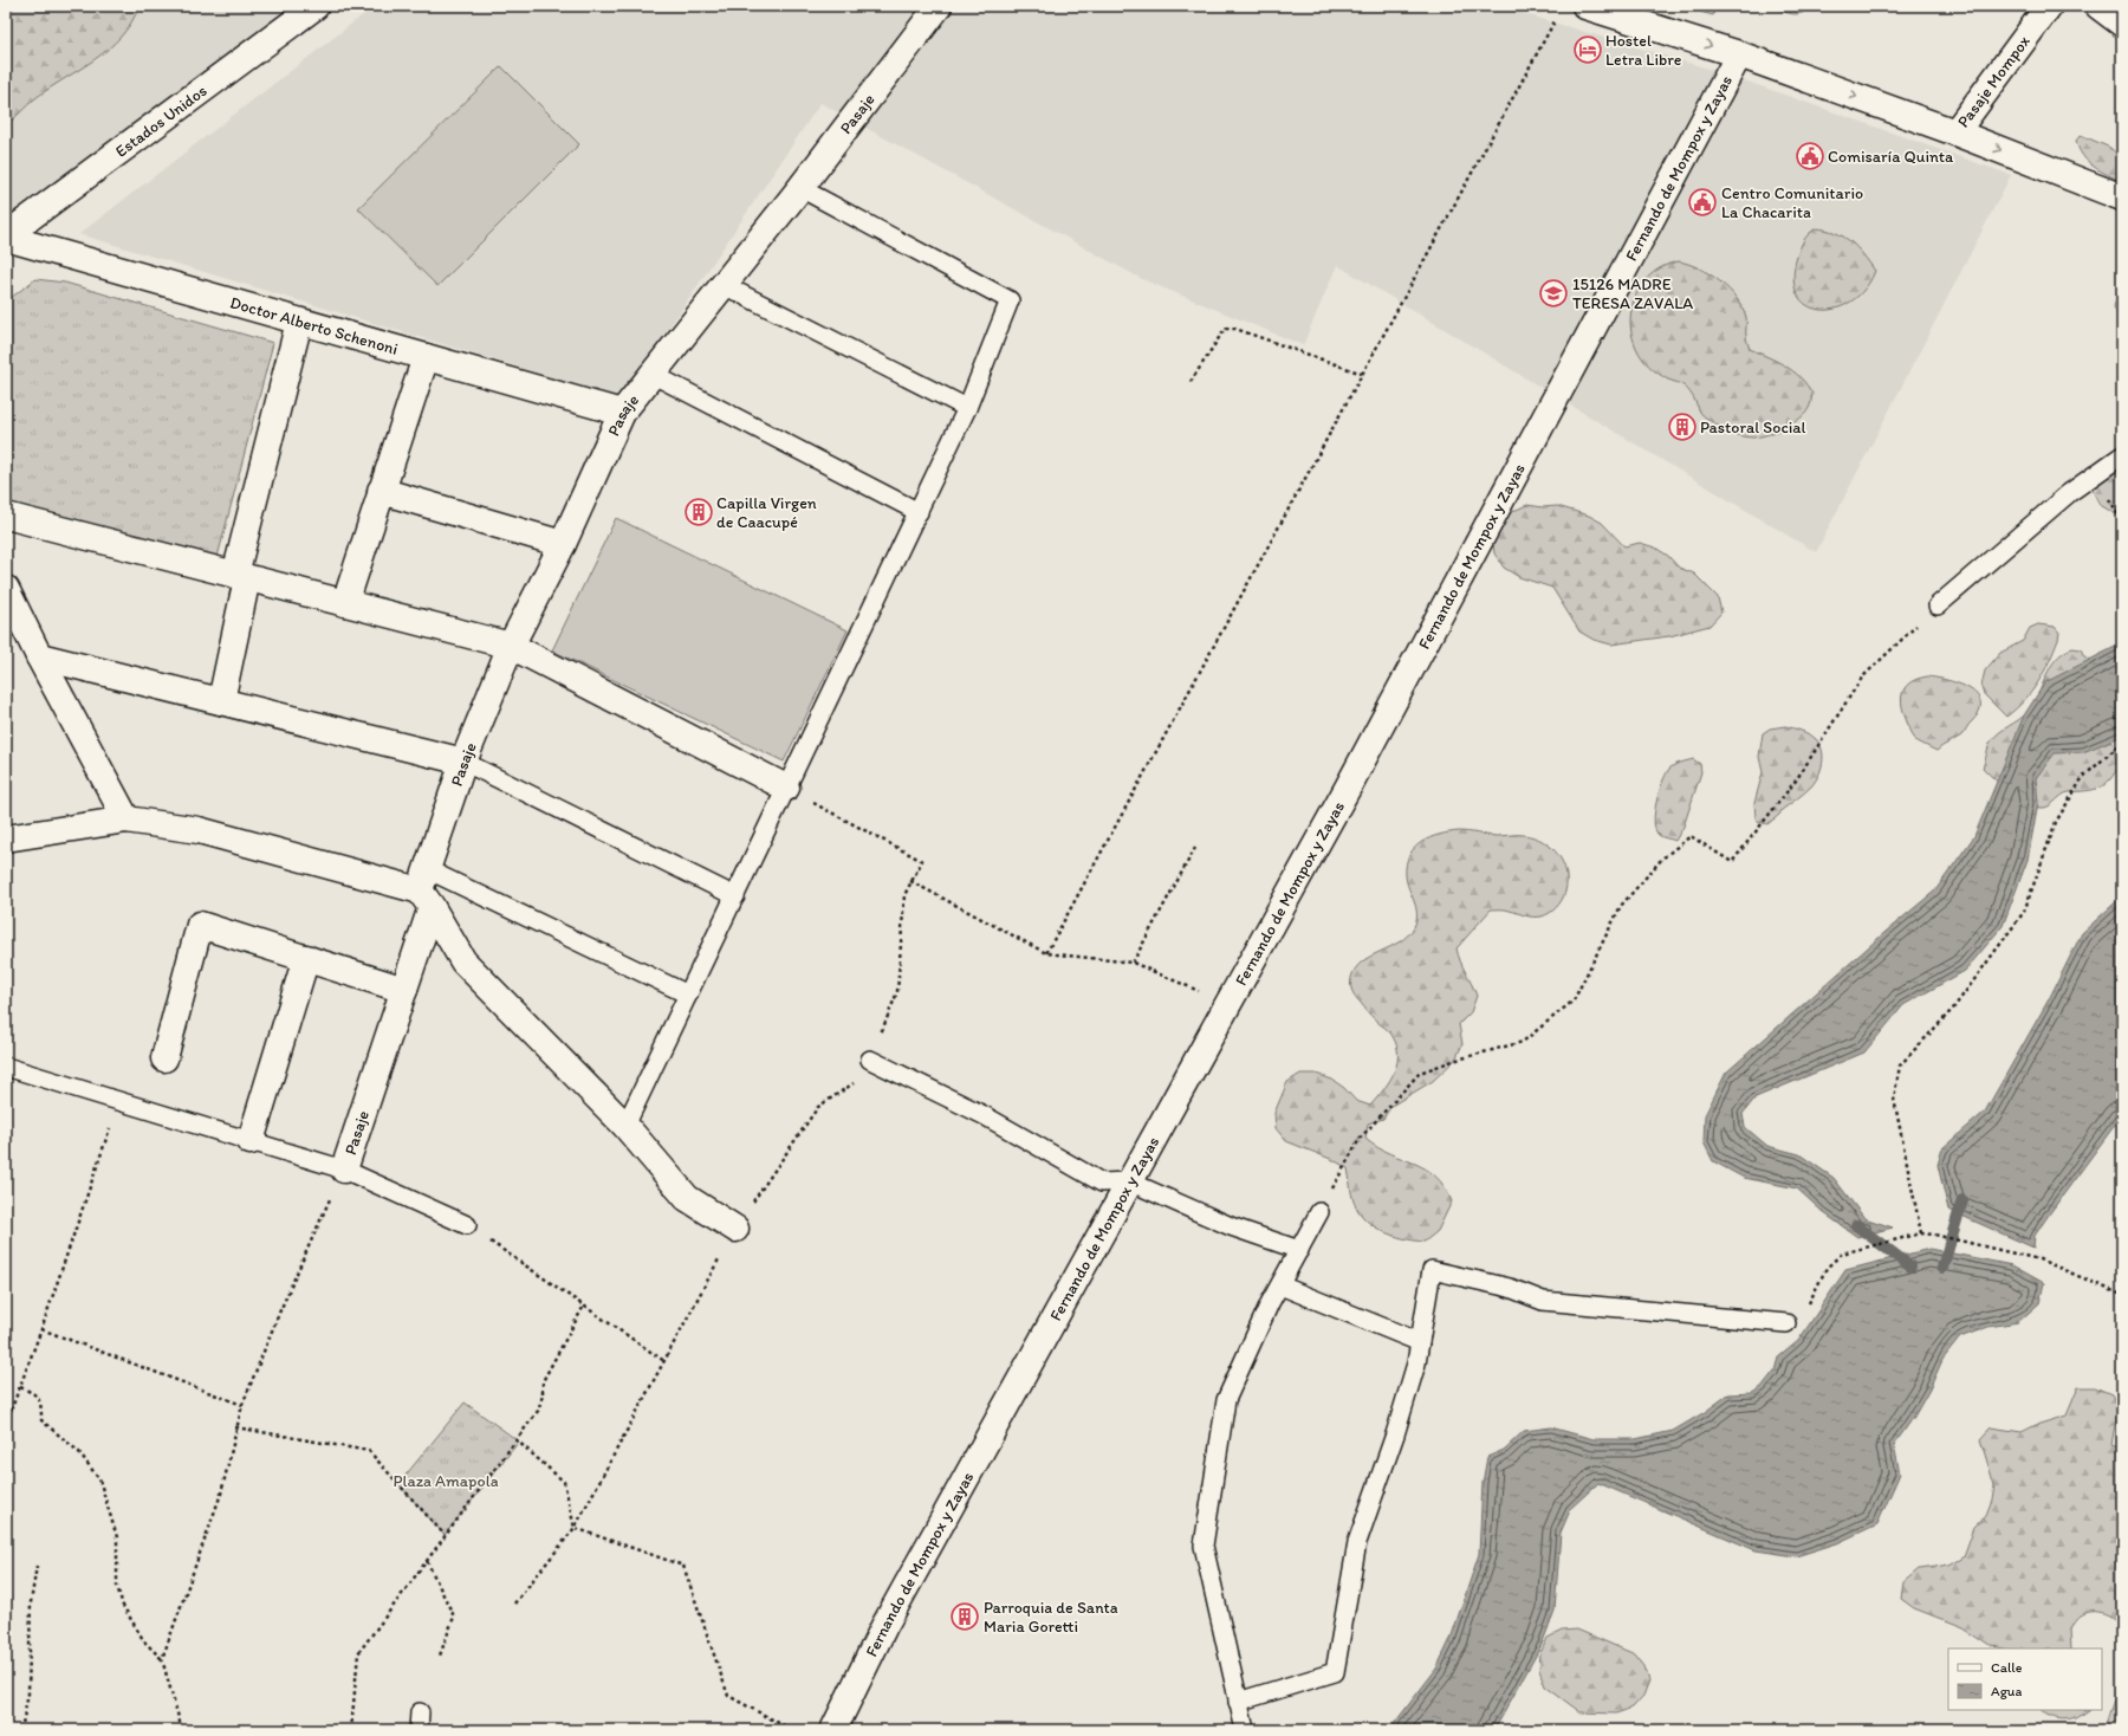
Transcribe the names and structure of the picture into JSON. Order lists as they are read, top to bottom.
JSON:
{
  "streets": {
    "street": [
      "Pasaje Mompox",
      "Pasaje",
      "Estados Unidos",
      "Fernando de Mompox y Zayas",
      "Doctor Alberto Schenoni"
    ]
  },
  "crossings": [
    ["Pasaje", "Doctor Alberto Schenoni"],
    ["Estados Unidos", "Doctor Alberto Schenoni"]
  ],
  "parks": ["Plaza Amapola"],
  "places": {
    "hotel": ["Hostel Letra Libre"],
    "public building": ["Comisaría Quinta", "Centro Comunitario La Chacarita"],
    "school or university": ["15126 MADRE TERESA ZAVALA"],
    "building": ["Pastoral Social", "Capilla Virgen de Caacupé", "Parroquia de Santa Maria Goretti"]
  },
  "legend": ["Calle", "Agua"]
}
